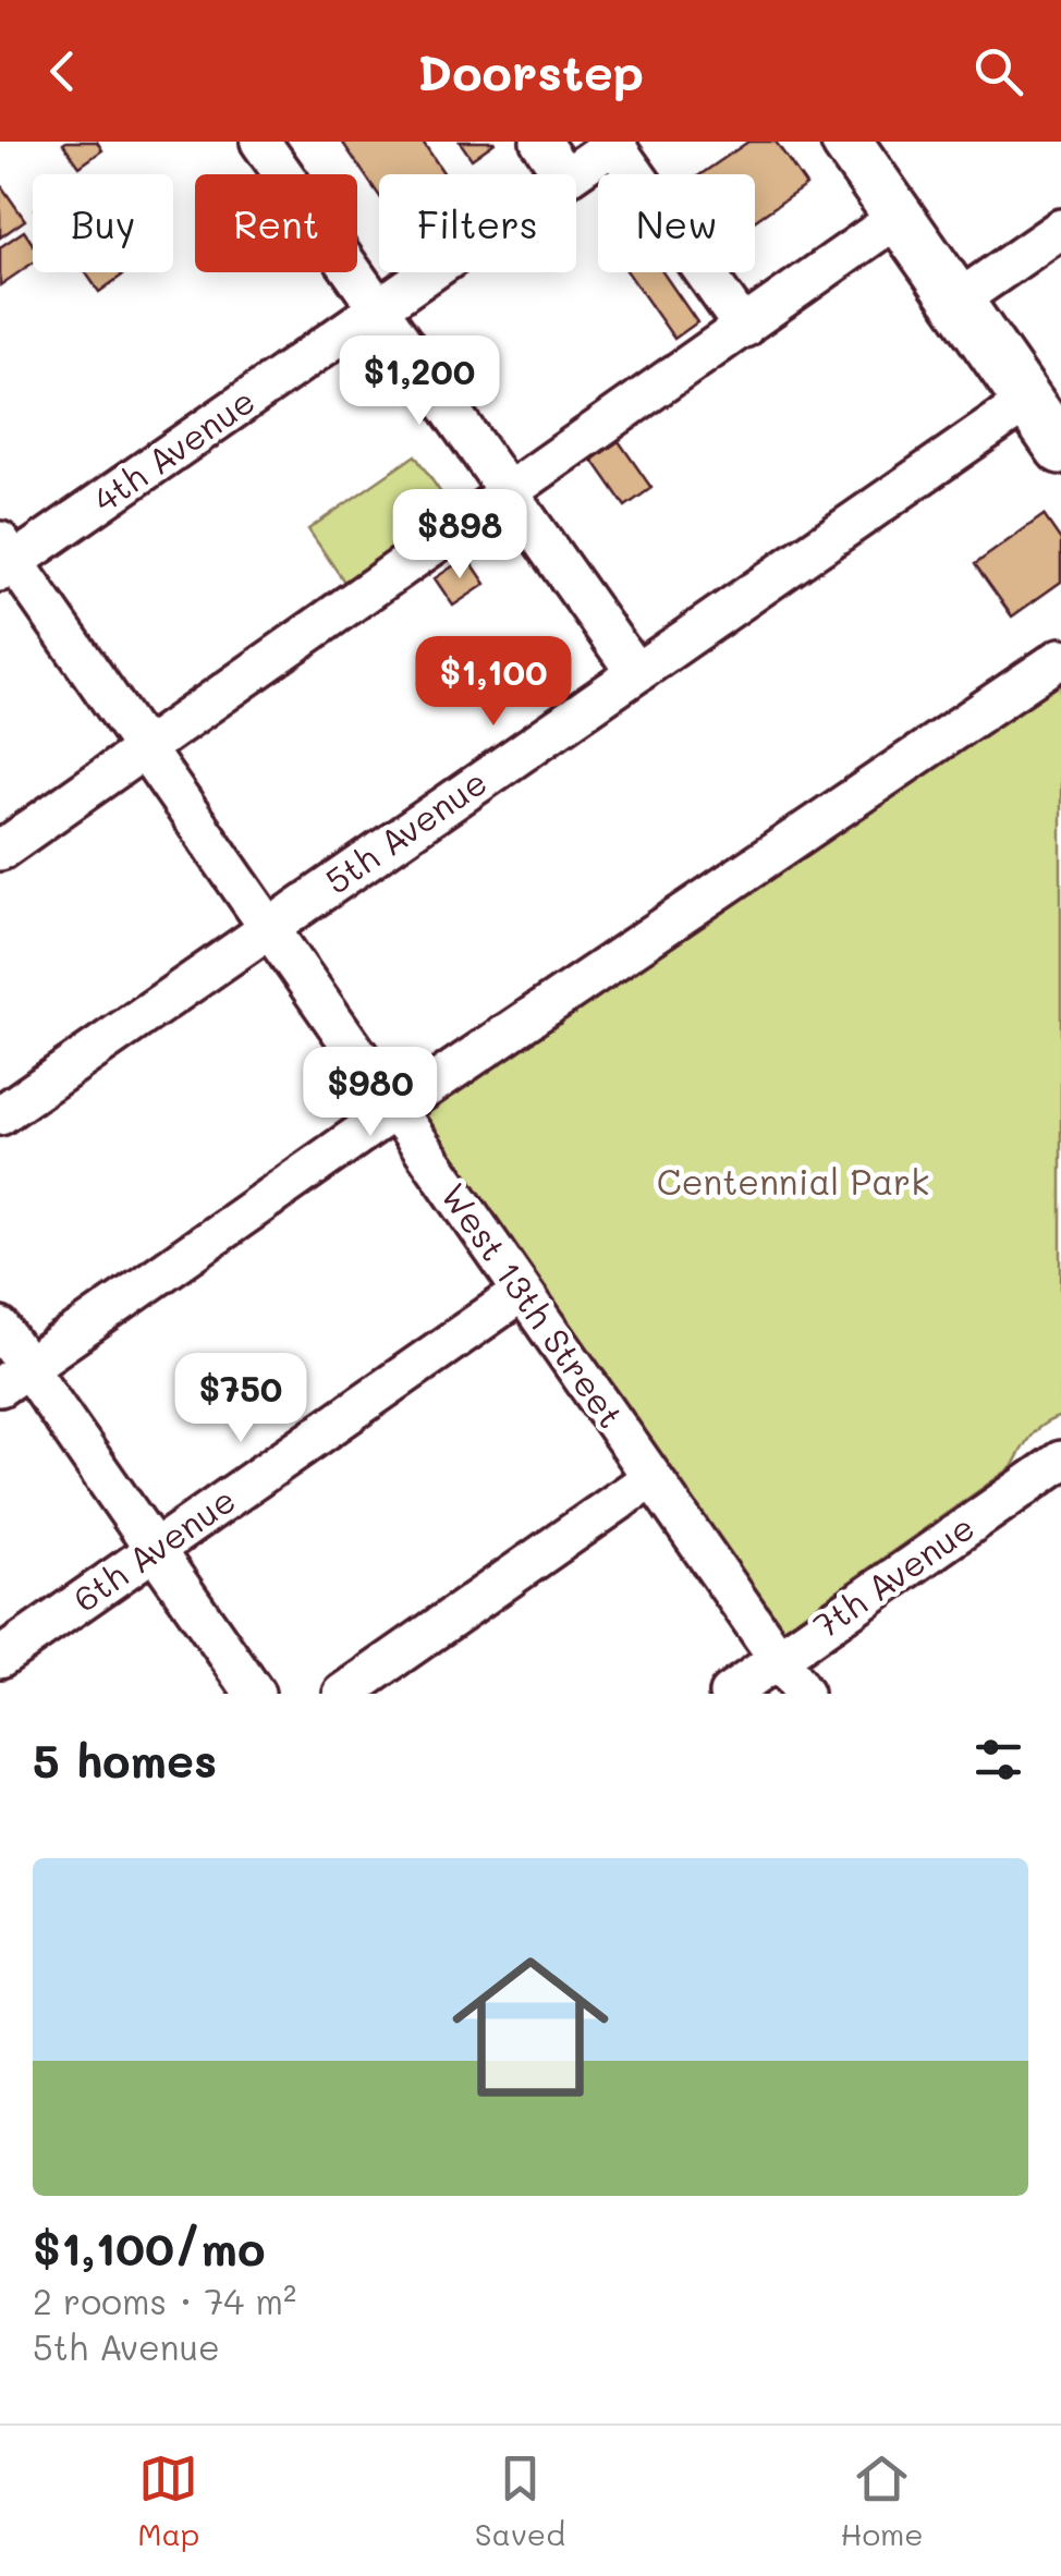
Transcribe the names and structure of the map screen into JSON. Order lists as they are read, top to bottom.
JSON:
{
  "streets": {
    "street": [
      "4th Avenue",
      "5th Avenue",
      "West 13th Street",
      "6th Avenue",
      "7th Avenue"
    ]
  },
  "crossings": [
    ["4th Avenue", "West 13th Street"],
    ["5th Avenue", "West 13th Street"],
    ["West 13th Street", "6th Avenue"],
    ["West 13th Street", "7th Avenue"]
  ],
  "parks": ["Centennial Park"],
  "page": {
    "header": "Doorstep",
    "chip": [
      "Buy",
      "Rent",
      "Filters",
      "New"
    ],
    "price": [
      "$1,200",
      "$898",
      "$1,100",
      "$980",
      "$750"
    ],
    "heading": "5 homes",
    "list": [
      {
        "name": "$1,100/mo",
        "note": "2 rooms · 74 m² · 5th Avenue"
      }
    ],
    "tabs": ["Map", "Saved", "Home"]
  }
}
